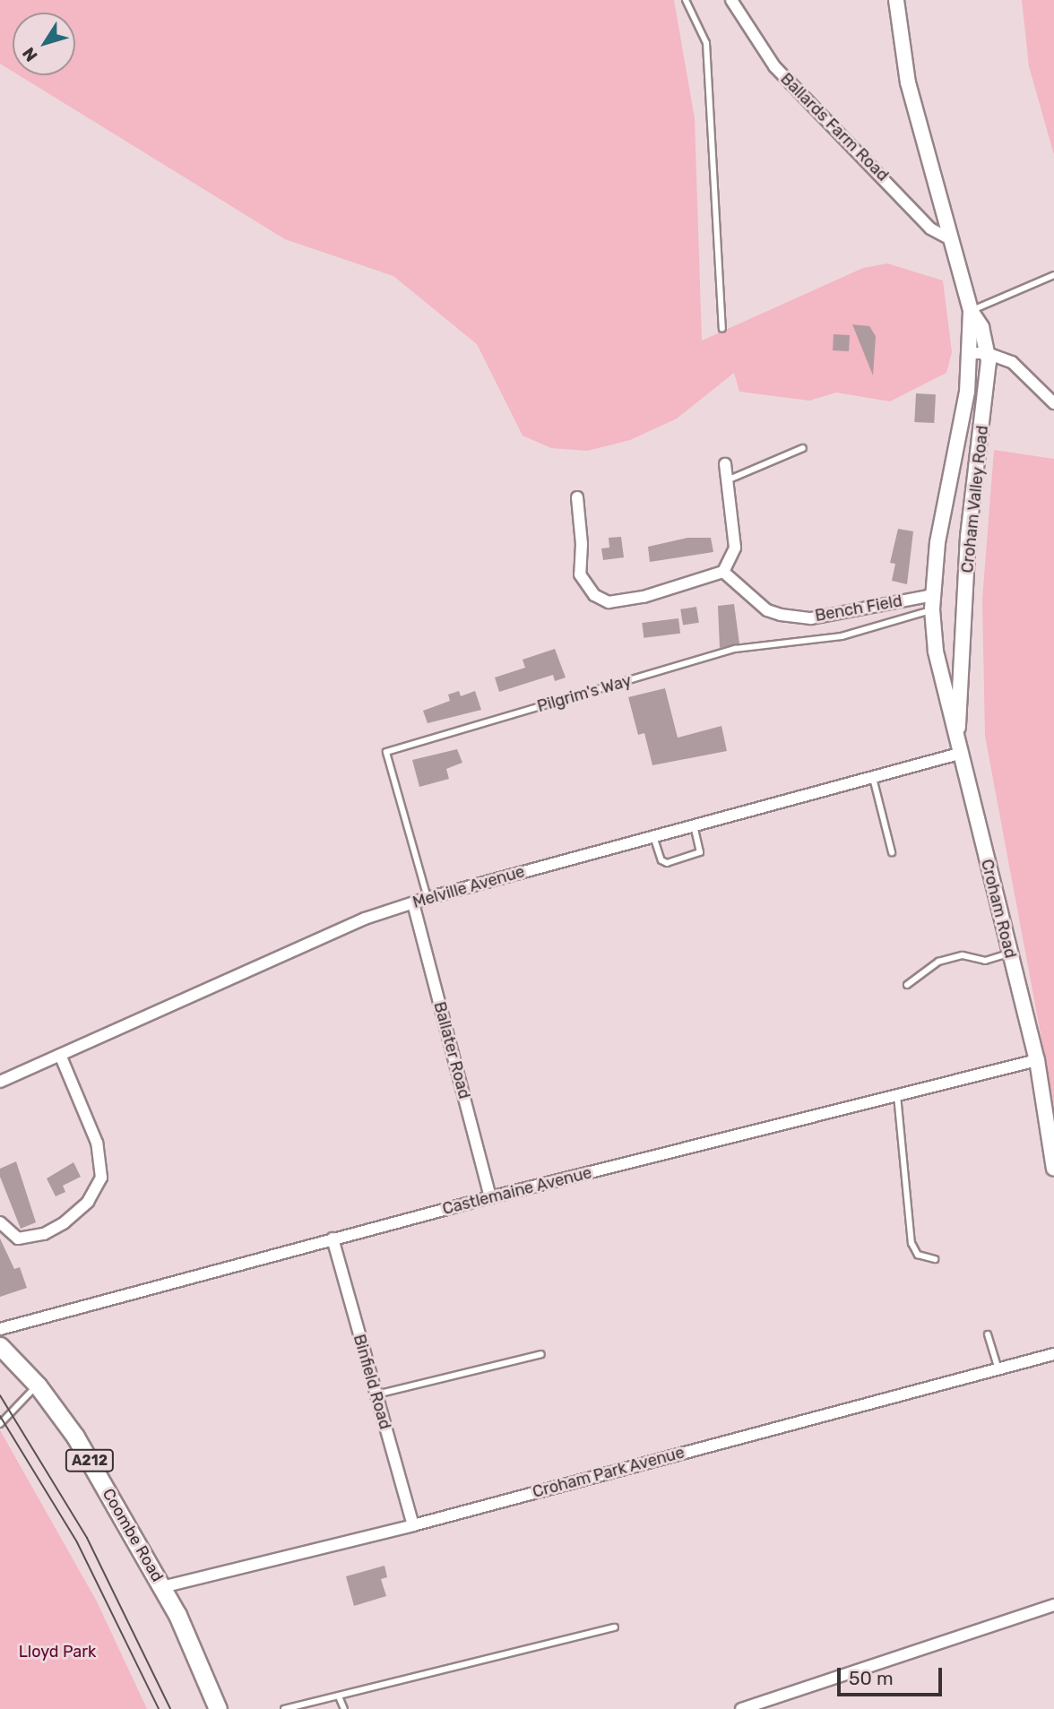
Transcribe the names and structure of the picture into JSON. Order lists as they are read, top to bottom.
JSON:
{
  "streets": {
    "main road": ["A212", "Coombe Road"],
    "street": [
      "Ballards Farm Road",
      "Croham Valley Road",
      "Bench Field",
      "Melville Avenue",
      "Croham Road",
      "Ballater Road",
      "Castlemaine Avenue",
      "Binfield Road",
      "Croham Park Avenue"
    ],
    "lane": ["Pilgrim's Way"]
  },
  "crossings": [
    ["Ballards Farm Road", "Croham Valley Road"],
    ["Croham Valley Road", "Bench Field"],
    ["Croham Valley Road", "Pilgrim's Way"],
    ["Croham Valley Road", "Croham Road"],
    ["Bench Field", "Pilgrim's Way"],
    ["Pilgrim's Way", "Melville Avenue"],
    ["Melville Avenue", "Croham Road"],
    ["Melville Avenue", "Ballater Road"],
    ["Croham Road", "Castlemaine Avenue"],
    ["Ballater Road", "Castlemaine Avenue"],
    ["Castlemaine Avenue", "Binfield Road"],
    ["Binfield Road", "Croham Park Avenue"],
    ["Croham Park Avenue", "Coombe Road"]
  ],
  "parks": ["Lloyd Park"],
  "scale_bar": "50 m",
  "north": "bottom left"
}
